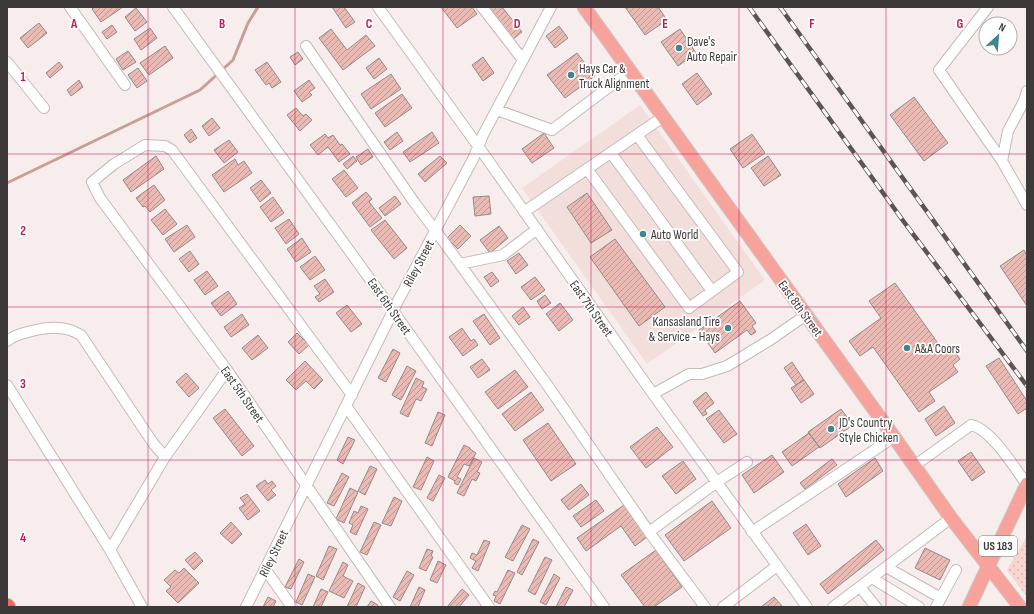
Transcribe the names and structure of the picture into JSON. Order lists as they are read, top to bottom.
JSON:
{
  "streets": {
    "main road": ["East 8th Street", "US 183"],
    "street": [
      "Riley Street",
      "East 6th Street",
      "East 7th Street",
      "East 5th Street"
    ]
  },
  "crossings": [
    ["Riley Street", "East 6th Street"],
    ["Riley Street", "East 7th Street"],
    ["Riley Street", "East 5th Street"],
    ["East 8th Street", "US 183"]
  ],
  "places": [
    "Dave's Auto Repair",
    "Hays Car & Truck Alignment",
    "Auto World",
    "Kansasland Tire & Service - Hays",
    "A&A Coors",
    "JD's Country Style Chicken"
  ],
  "north": "top right",
  "grid": {
    "columns": [
      "A",
      "B",
      "C",
      "D",
      "E",
      "F",
      "G"
    ],
    "rows": [
      "1",
      "2",
      "3",
      "4"
    ]
  }
}
